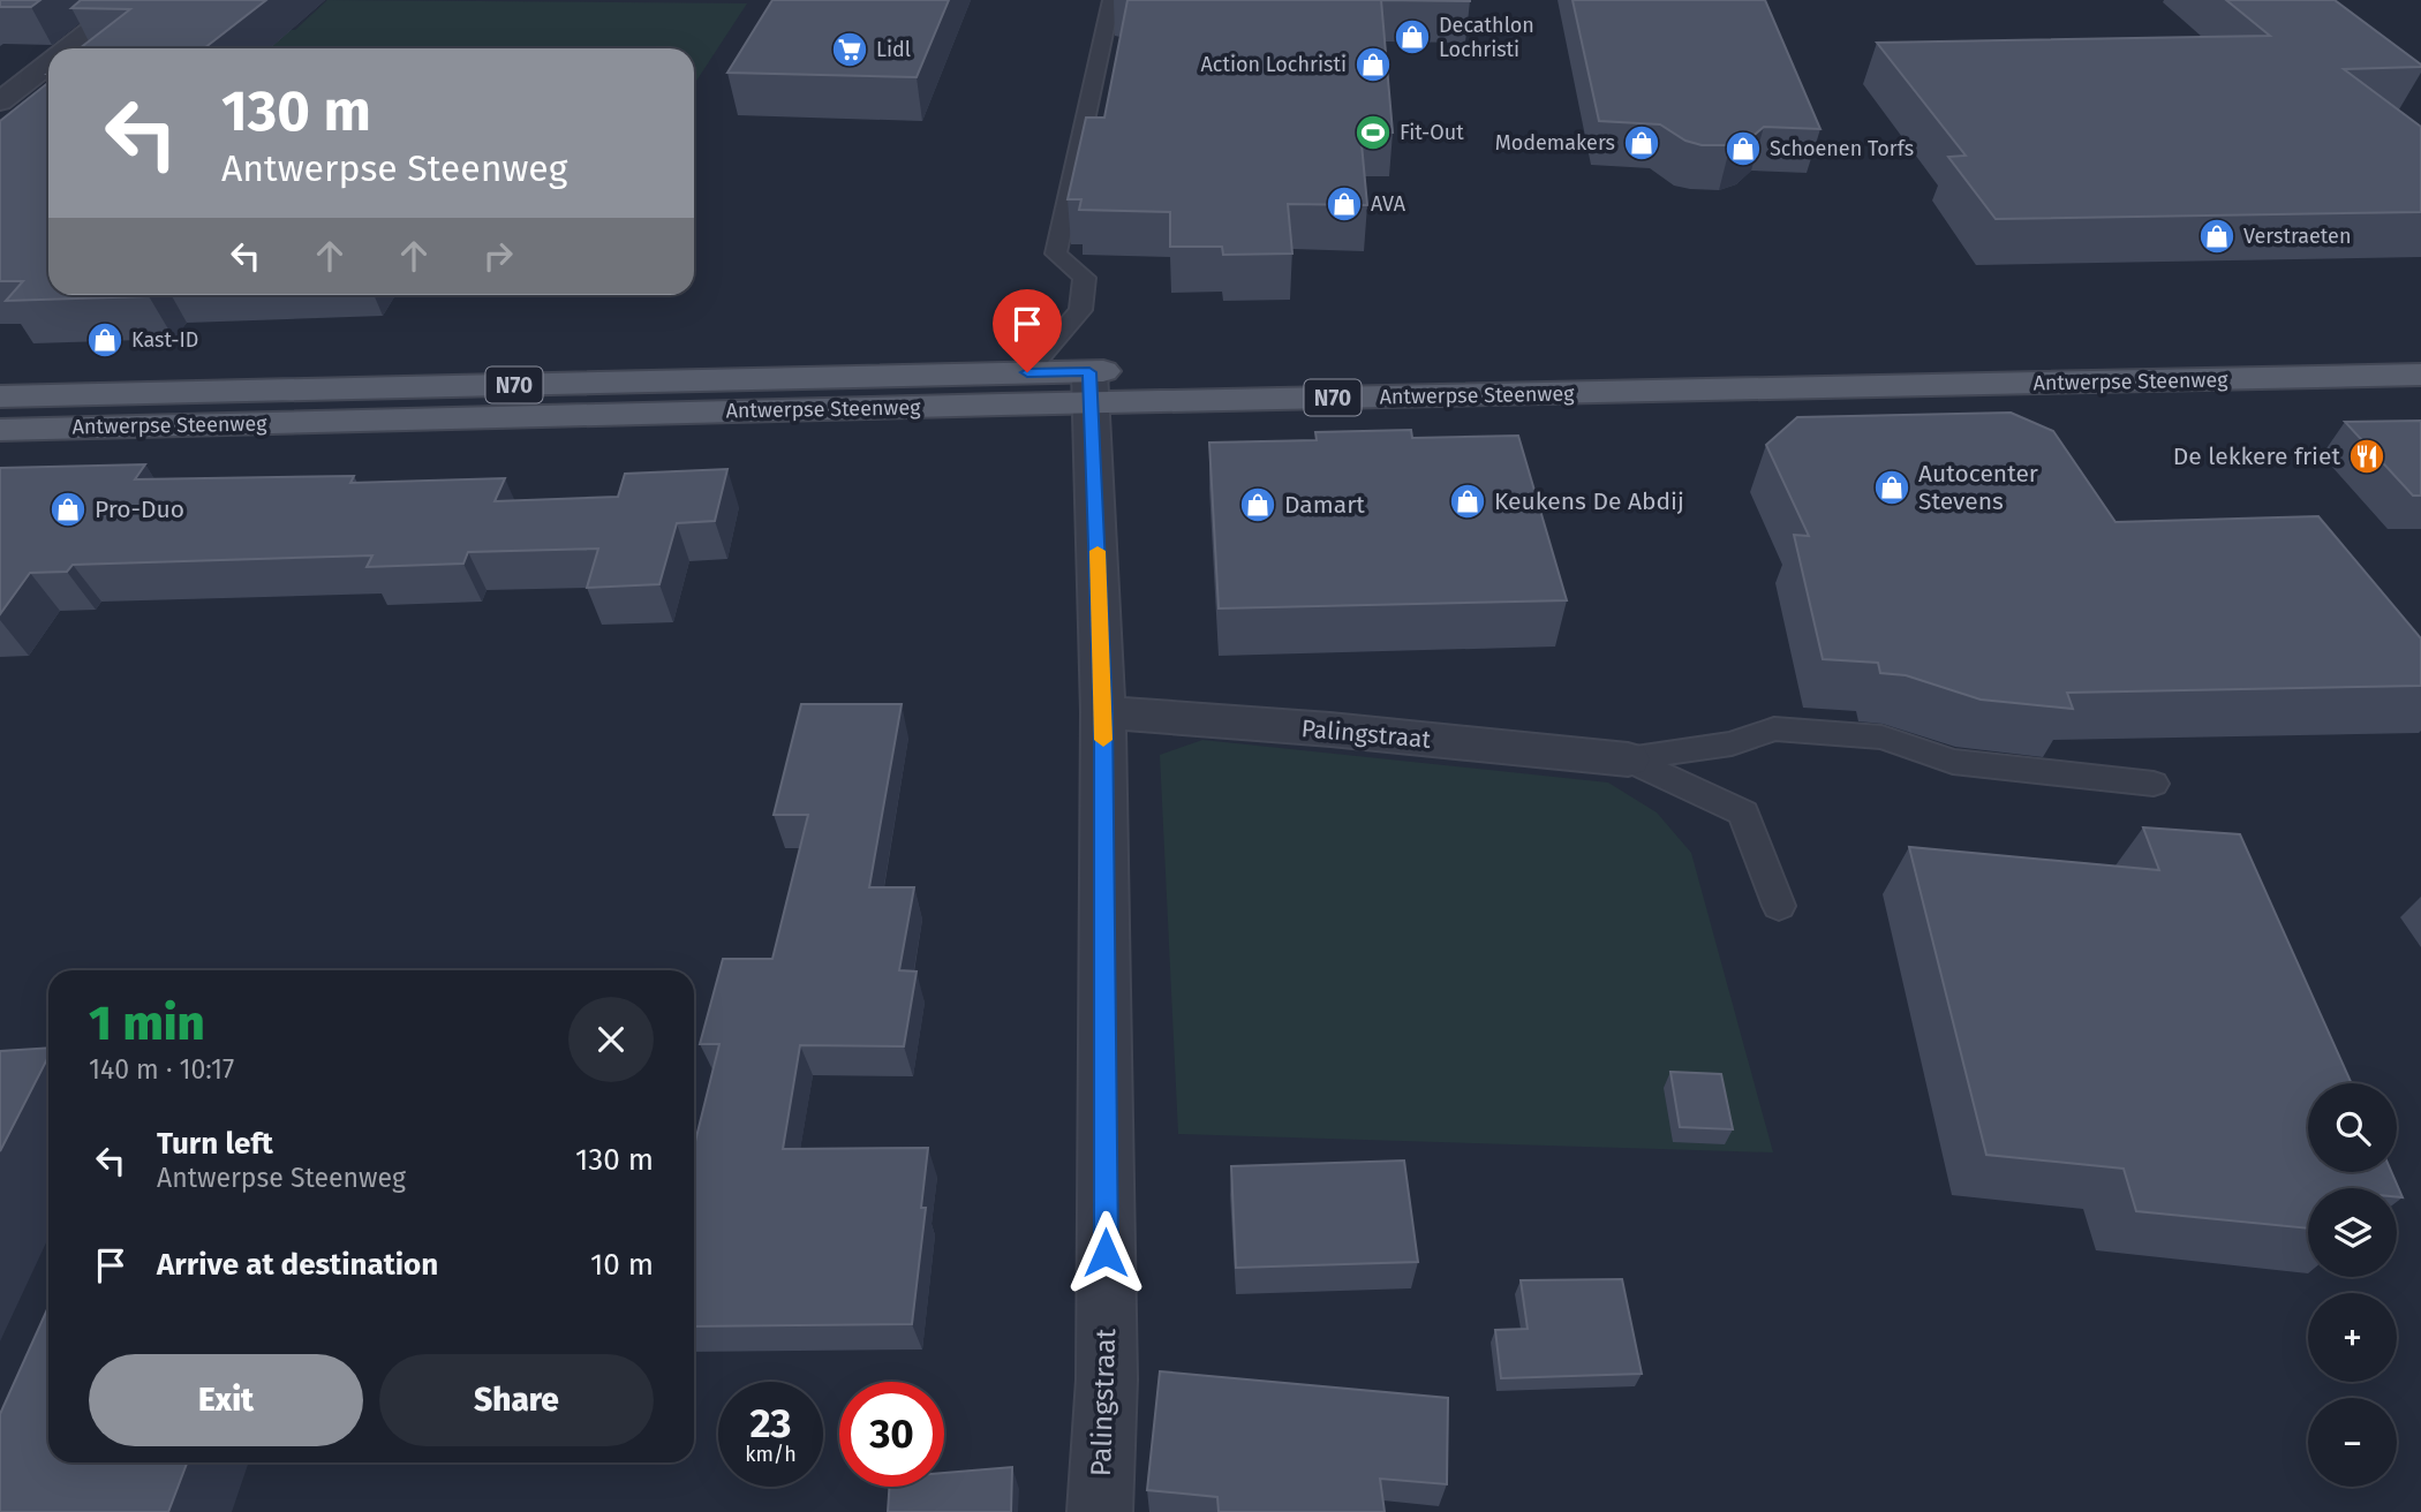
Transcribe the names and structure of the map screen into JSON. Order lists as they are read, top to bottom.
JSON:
{
  "streets": {
    "main road": ["Antwerpse Steenweg", "N70"],
    "street": ["Palingstraat"]
  },
  "crossings": [
    ["Antwerpse Steenweg", "Palingstraat"]
  ],
  "places": {
    "shop": [
      "Decathlon Lochristi",
      "Action Lochristi",
      "Modemakers",
      "Schoenen Torfs",
      "AVA",
      "Verstraeten",
      "Kast-ID",
      "Autocenter Stevens",
      "Keukens De Abdij",
      "Damart",
      "Pro-Duo"
    ],
    "supermarket": ["Lidl"],
    "sports": ["Fit-Out"],
    "restaurant": ["De lekkere friet"]
  },
  "page": {
    "turn": ["130 m", "Antwerpse Steenweg"],
    "heading": ["1 min", "140 m · 10:17"],
    "map_buttons": ["+", "−"],
    "list": [
      {
        "name": "Turn left",
        "note": "Antwerpse Steenweg",
        "value": "130 m"
      },
      {
        "name": "Arrive at destination",
        "value": "10 m"
      }
    ],
    "buttons": ["Exit", "Share"],
    "speed": "23 km/h",
    "limit": "30"
  }
}
